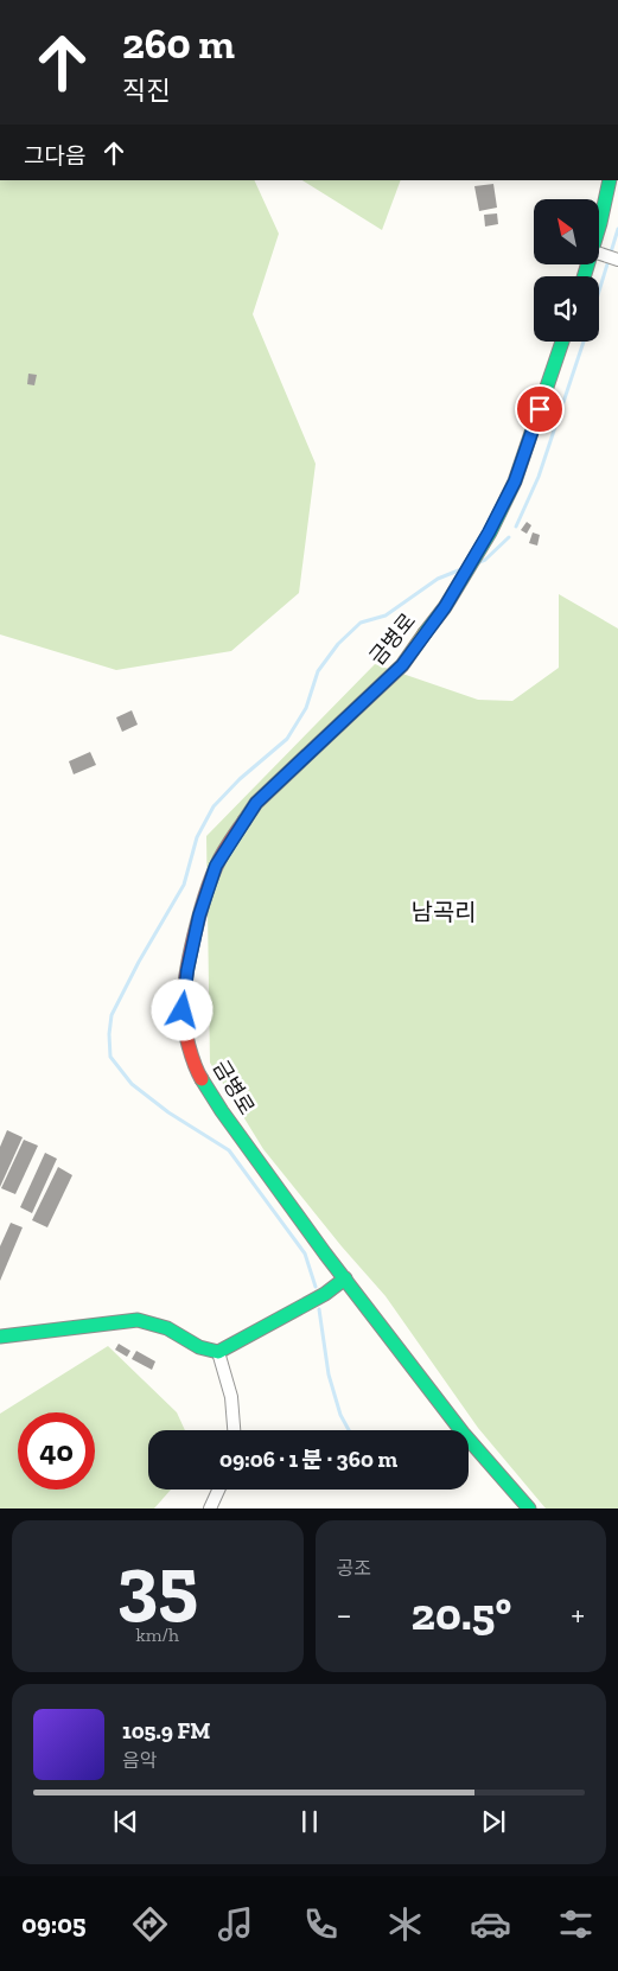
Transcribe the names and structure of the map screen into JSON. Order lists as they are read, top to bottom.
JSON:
{
  "streets": {
    "street": ["금병로"]
  },
  "districts": ["남곡리"],
  "north": "top left",
  "page": {
    "turn": ["260 m", "직진"],
    "then": "그다음",
    "limit": "40",
    "trip": "09:06 · 1 분 · 360 m",
    "tile": [
      ["35", "km/h"],
      "공조"
    ],
    "heat": ["−", "20.5°", "+"],
    "song": ["105.9 FM", "음악"],
    "tabs": "09:05"
  }
}
